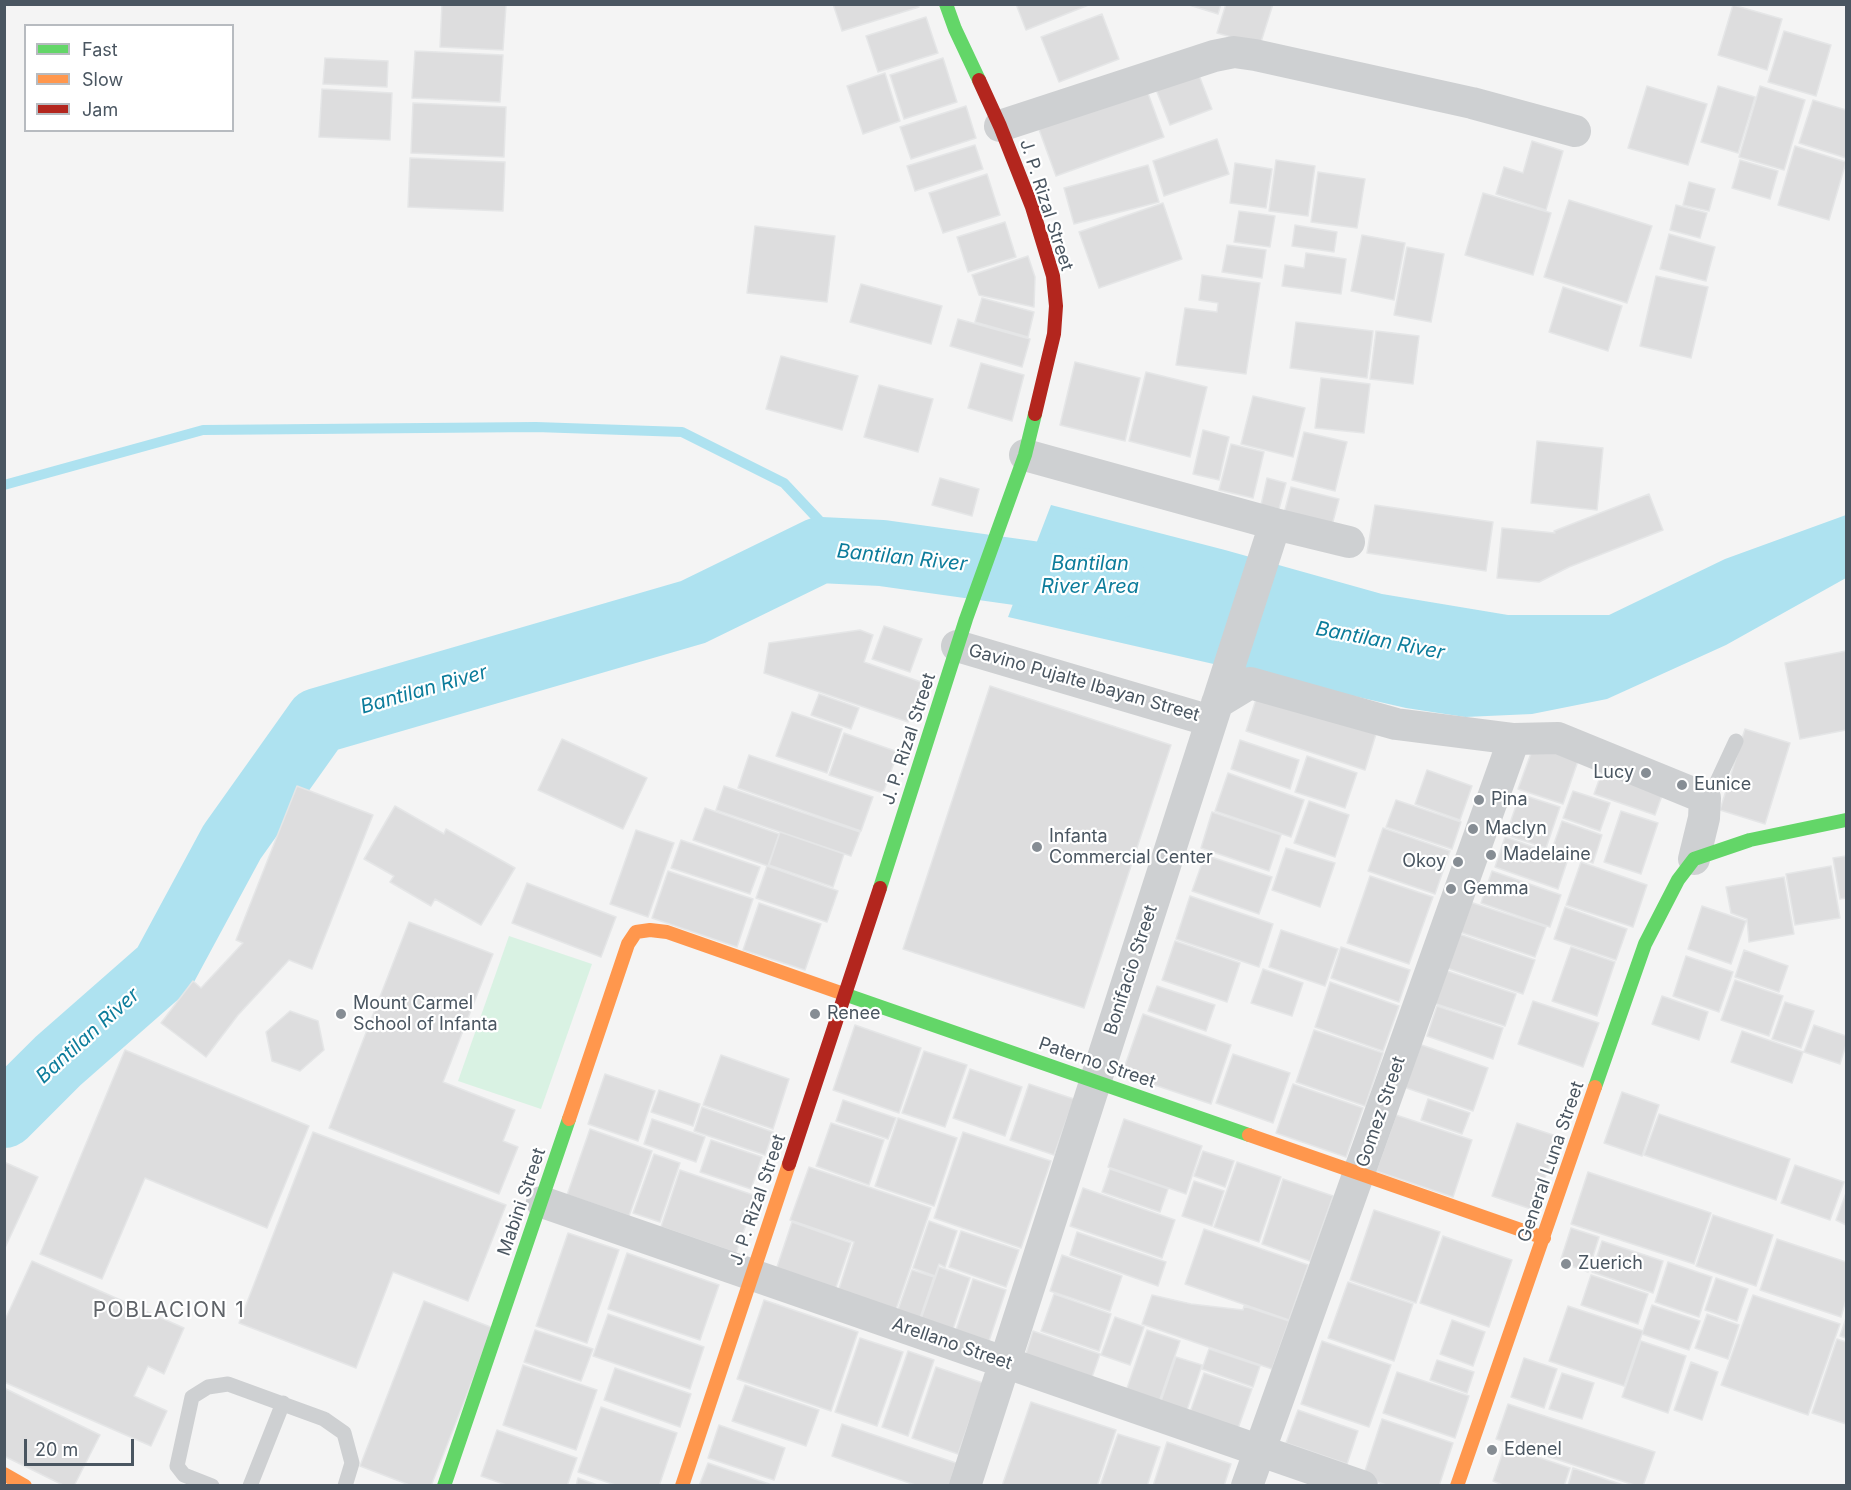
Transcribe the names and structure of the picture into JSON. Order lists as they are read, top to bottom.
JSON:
{
  "streets": {
    "street": [
      "J. P. Rizal Street",
      "Gavino Pujalte Ibayan Street",
      "Bonifacio Street",
      "Paterno Street",
      "Gomez Street",
      "General Luna Street",
      "Mabini Street",
      "Arellano Street"
    ]
  },
  "crossings": [
    ["J. P. Rizal Street", "Gavino Pujalte Ibayan Street"],
    ["J. P. Rizal Street", "Paterno Street"],
    ["J. P. Rizal Street", "Arellano Street"],
    ["Gavino Pujalte Ibayan Street", "Bonifacio Street"],
    ["Gavino Pujalte Ibayan Street", "Gomez Street"],
    ["Bonifacio Street", "Paterno Street"],
    ["Bonifacio Street", "Arellano Street"],
    ["Paterno Street", "Gomez Street"],
    ["Paterno Street", "General Luna Street"],
    ["Paterno Street", "Mabini Street"],
    ["Gomez Street", "Arellano Street"],
    ["Mabini Street", "Arellano Street"]
  ],
  "districts": ["POBLACION 1"],
  "water": ["Bantilan River", "Bantilan River Area"],
  "places": [
    "Lucy",
    "Eunice",
    "Pina",
    "Maclyn",
    "Infanta Commercial Center",
    "Madelaine",
    "Okoy",
    "Gemma",
    "Mount Carmel School of Infanta",
    "Renee",
    "Zuerich",
    "Edenel"
  ],
  "legend": ["Fast", "Slow", "Jam"],
  "scale_bar": "20 m"
}
